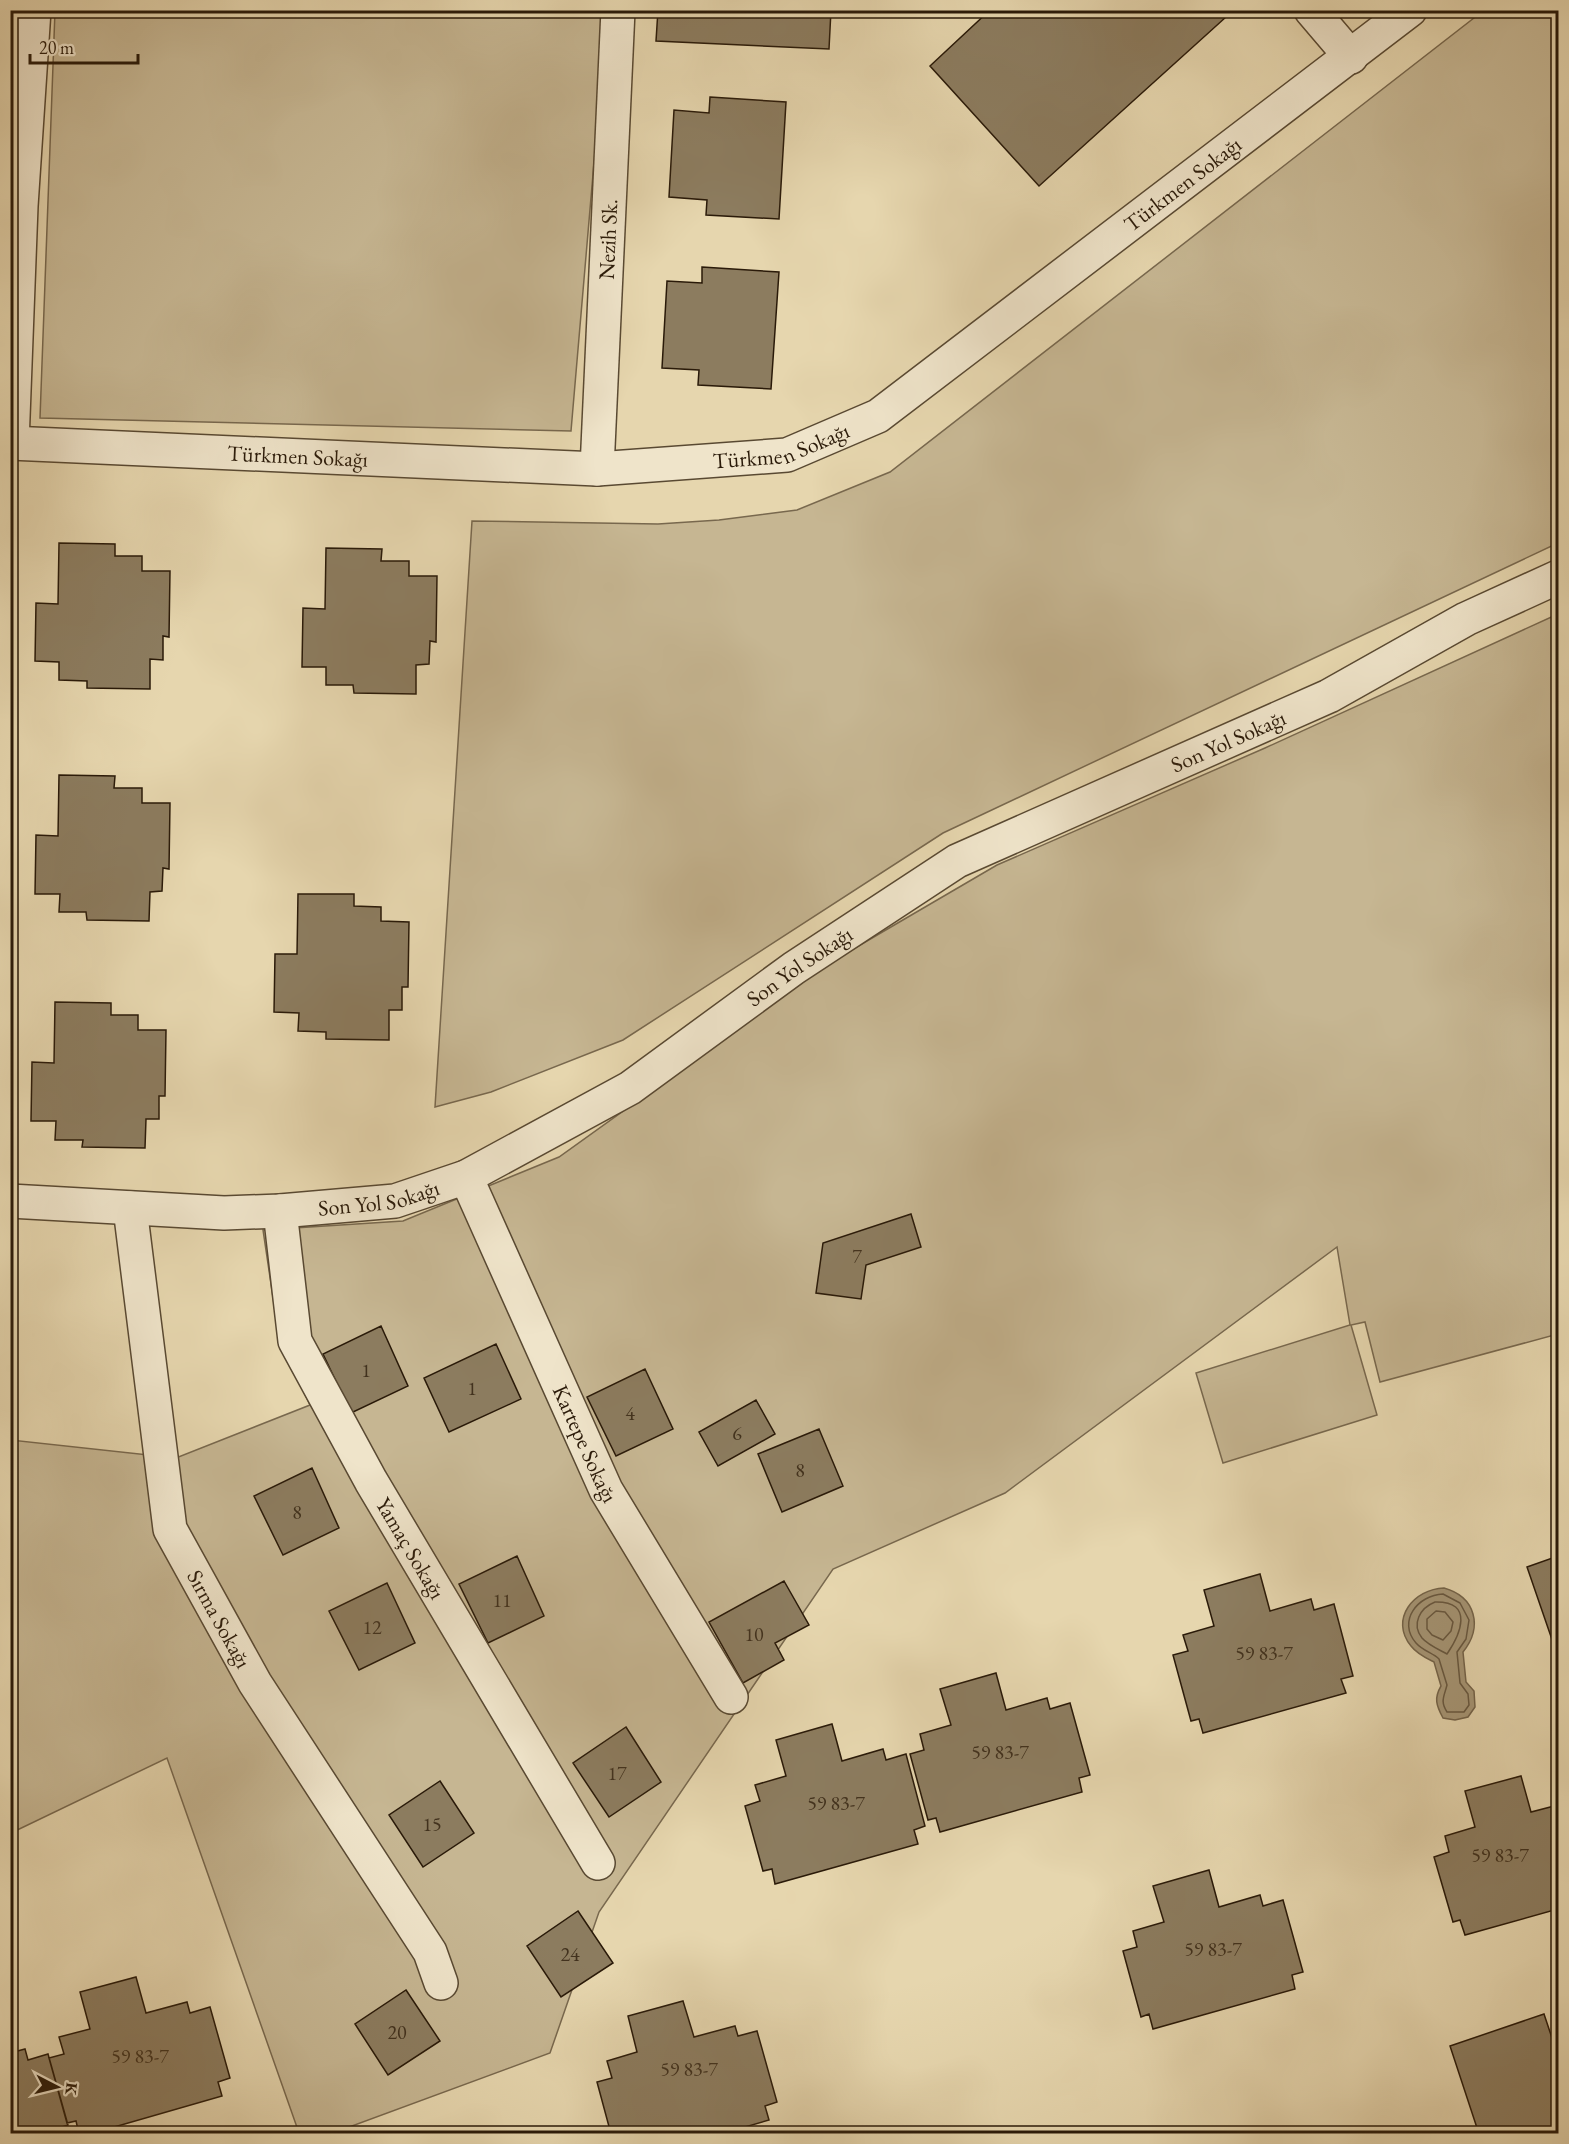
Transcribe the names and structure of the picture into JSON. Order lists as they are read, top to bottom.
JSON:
{
  "streets": {
    "street": [
      "Türkmen Sokağı",
      "Nezih Sk.",
      "Son Yol Sokağı",
      "Kartepe Sokağı",
      "Yamaç Sokağı",
      "Sırma Sokağı"
    ]
  },
  "crossings": [
    ["Türkmen Sokağı", "Nezih Sk."],
    ["Son Yol Sokağı", "Kartepe Sokağı"],
    ["Son Yol Sokağı", "Yamaç Sokağı"],
    ["Son Yol Sokağı", "Sırma Sokağı"]
  ],
  "house_numbers": [
    "7",
    "1",
    "1",
    "4",
    "6",
    "8",
    "8",
    "11",
    "12",
    "10",
    "59 83-7",
    "59 83-7",
    "17",
    "59 83-7",
    "15",
    "59 83-7",
    "59 83-7",
    "24",
    "20",
    "59 83-7",
    "59 83-7"
  ],
  "scale_bar": "20 m",
  "north": "right"
}
